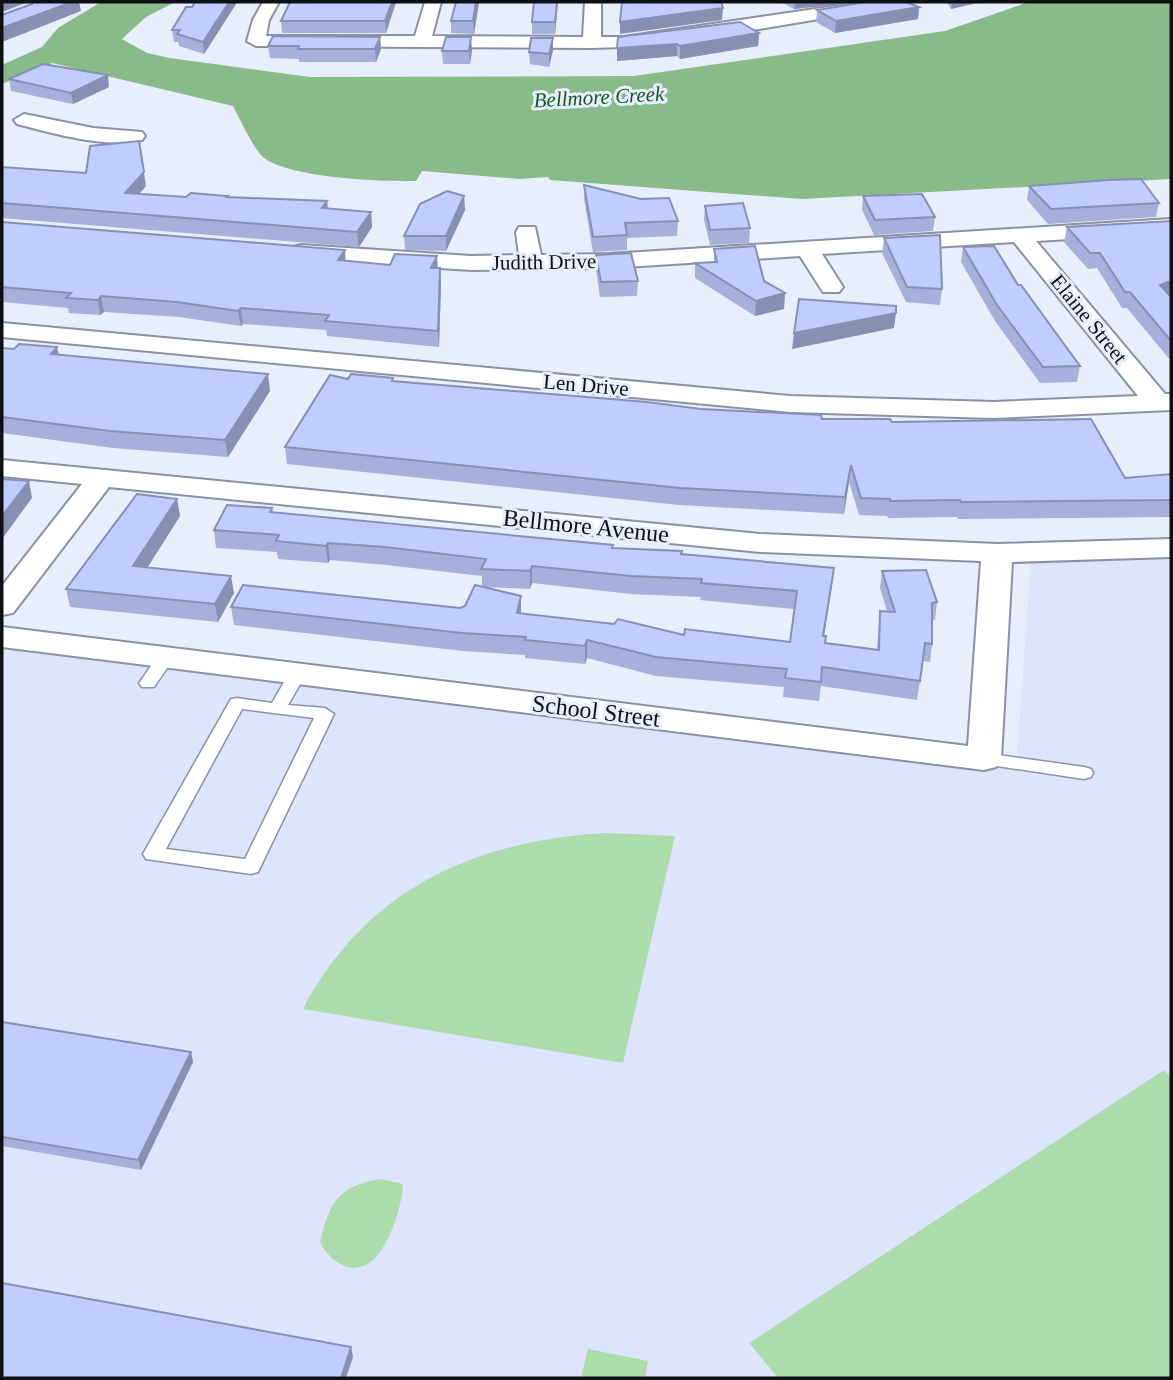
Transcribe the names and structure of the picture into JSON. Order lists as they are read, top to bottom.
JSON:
{
  "streets": {
    "street": [
      "Judith Drive",
      "Elaine Street",
      "Len Drive",
      "Bellmore Avenue",
      "School Street"
    ]
  },
  "crossings": [
    ["Judith Drive", "Elaine Street"],
    ["Elaine Street", "Len Drive"]
  ],
  "water": ["Bellmore Creek"]
}
